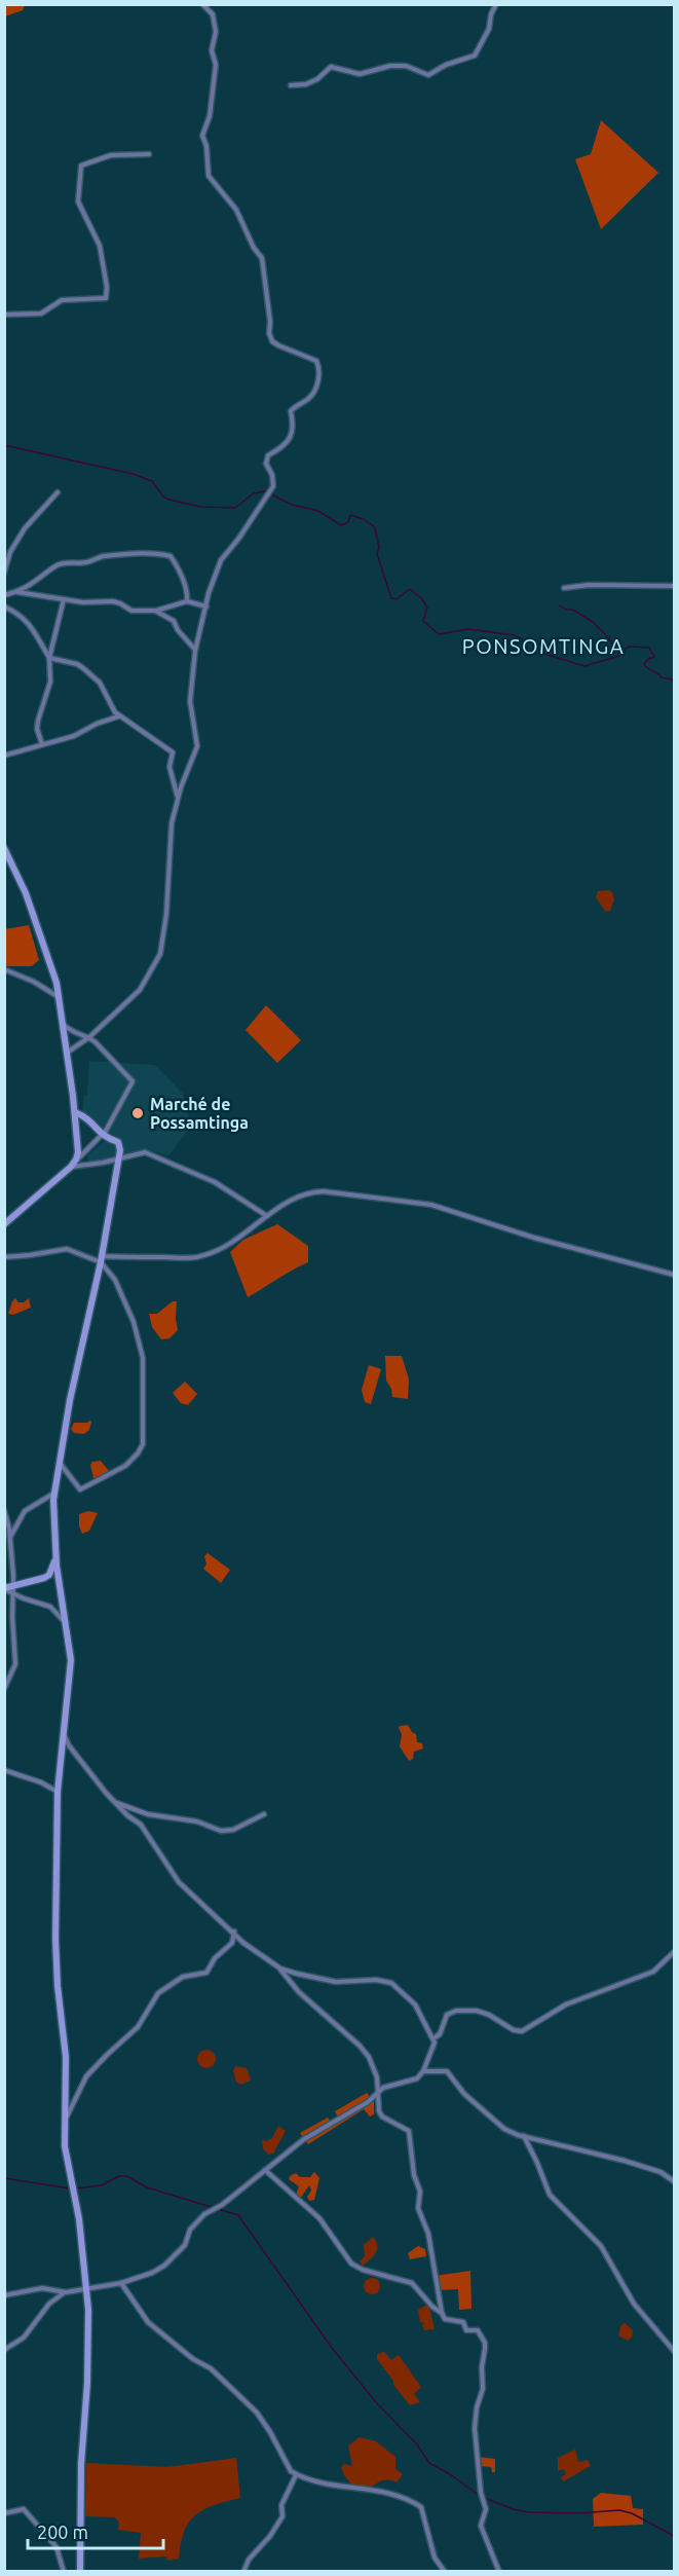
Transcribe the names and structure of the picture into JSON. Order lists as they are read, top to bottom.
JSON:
{
  "districts": ["PONSOMTINGA"],
  "places": ["Marché de Possamtinga"],
  "scale_bar": "200 m"
}
